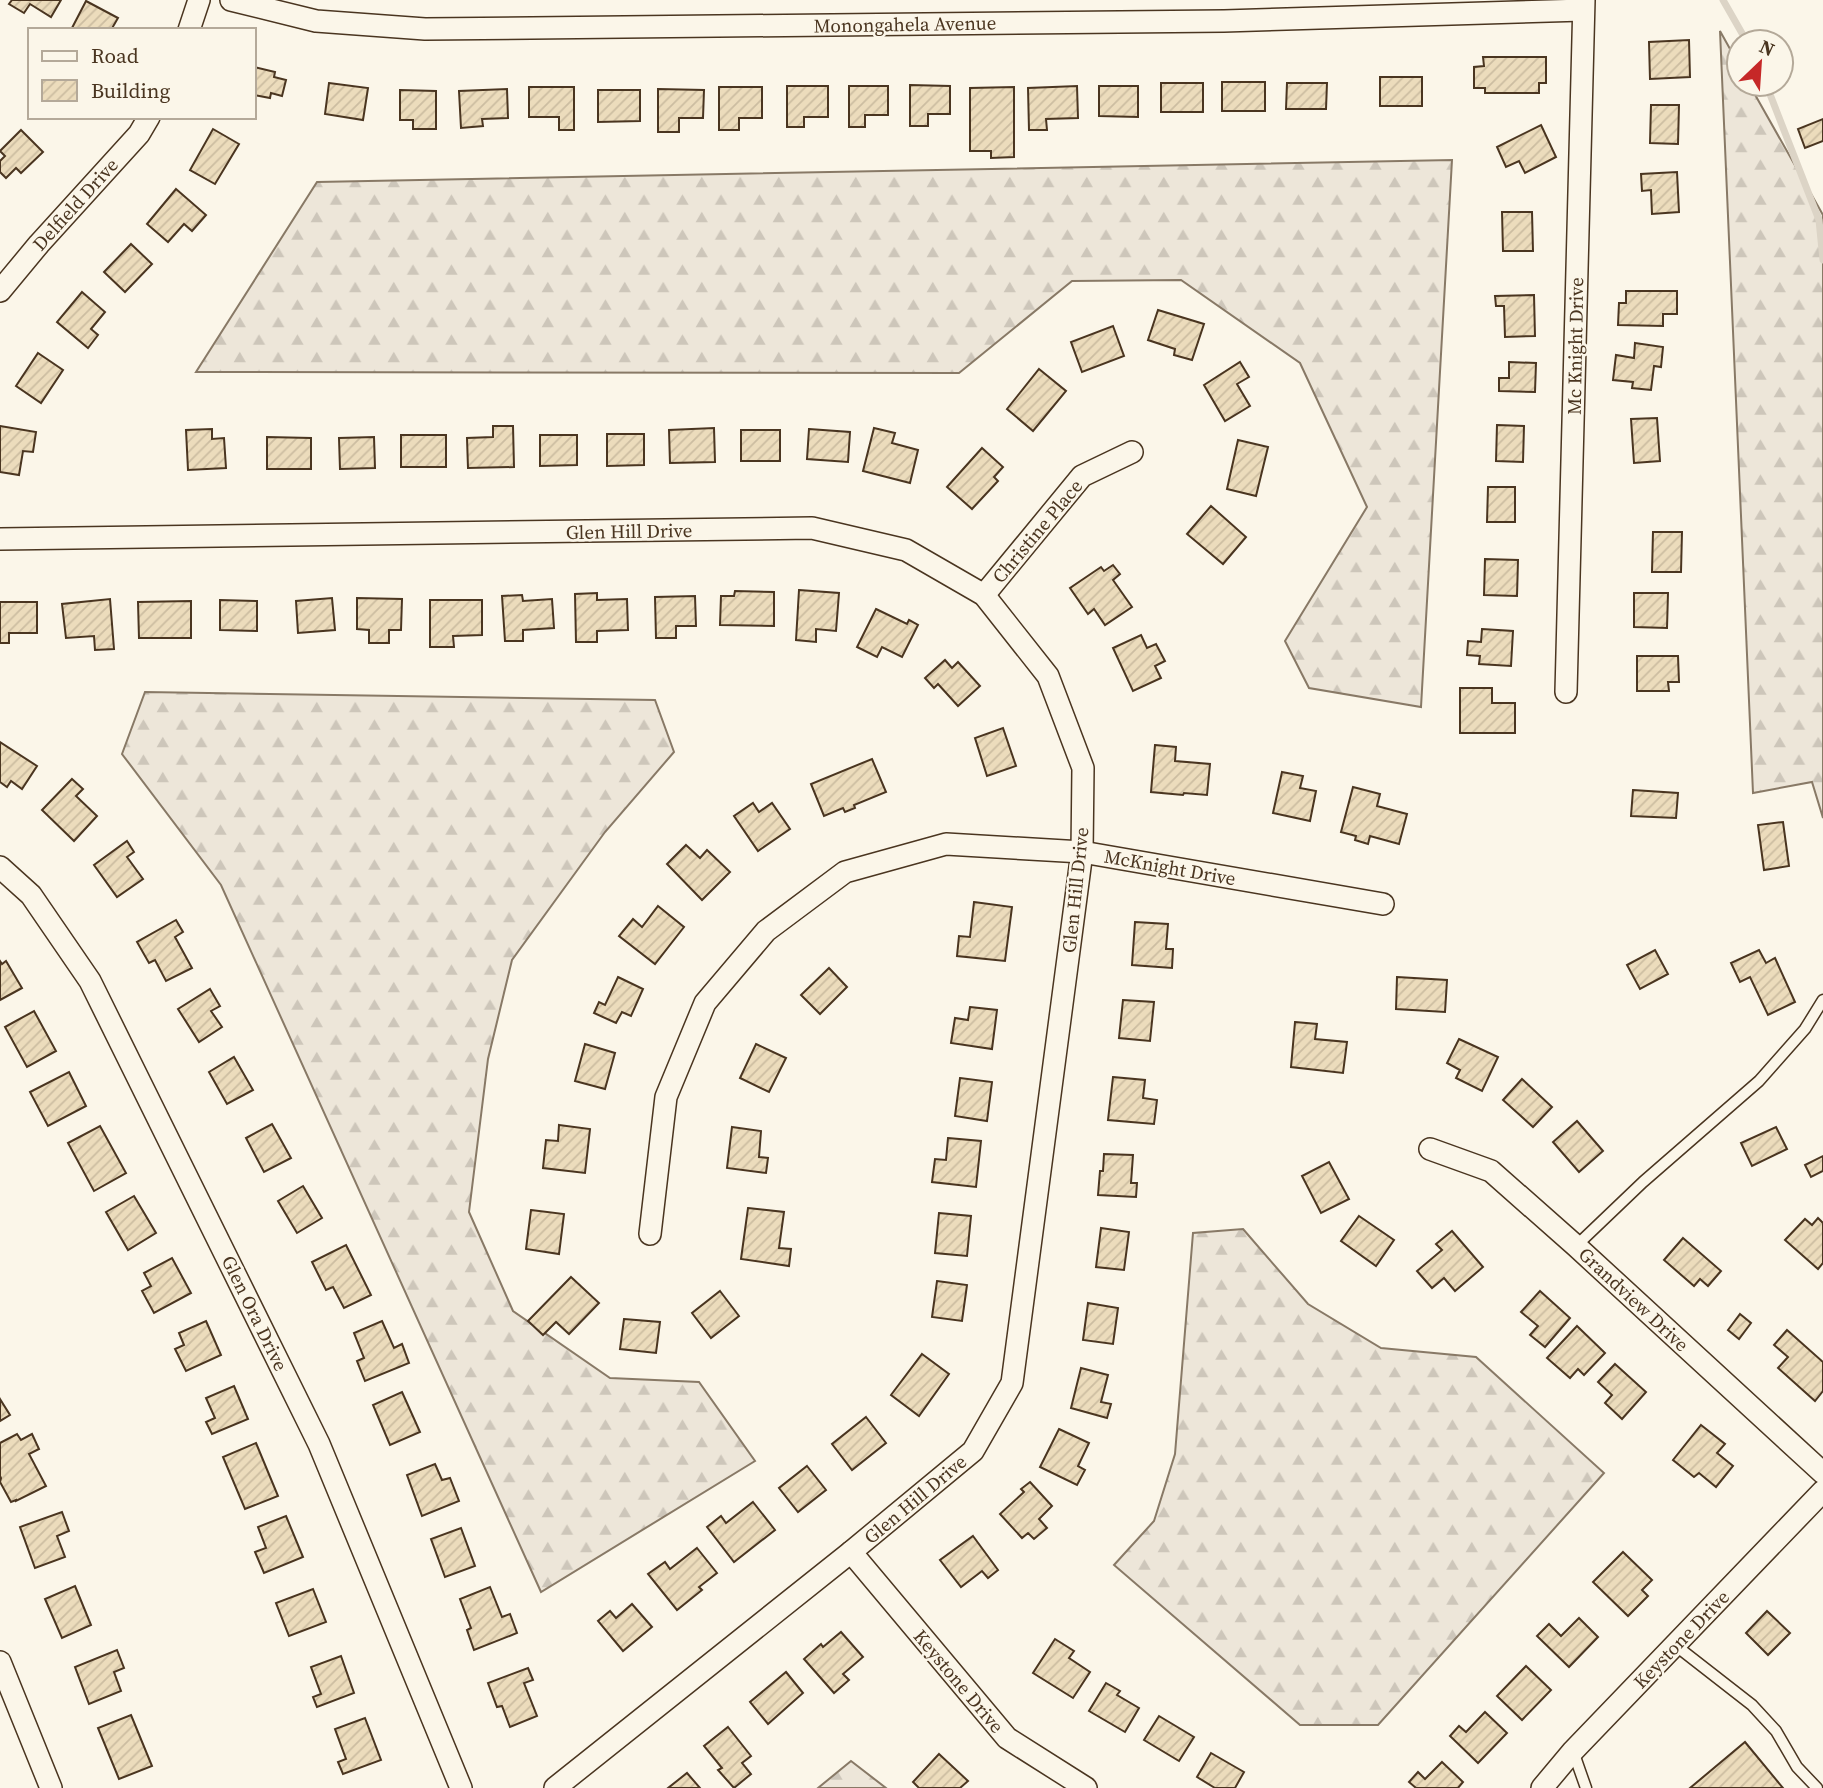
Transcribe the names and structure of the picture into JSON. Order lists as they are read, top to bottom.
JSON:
{
  "streets": {
    "street": [
      "Monongahela Avenue",
      "Delfield Drive",
      "Mc Knight Drive",
      "Glen Hill Drive",
      "Christine Place",
      "McKnight Drive",
      "Grandview Drive",
      "Glen Ora Drive",
      "Keystone Drive"
    ]
  },
  "crossings": [
    ["Monongahela Avenue", "Mc Knight Drive"],
    ["Glen Hill Drive", "Christine Place"],
    ["Glen Hill Drive", "McKnight Drive"],
    ["Glen Hill Drive", "Keystone Drive"]
  ],
  "legend": ["Road", "Building"],
  "north": "top right"
}
